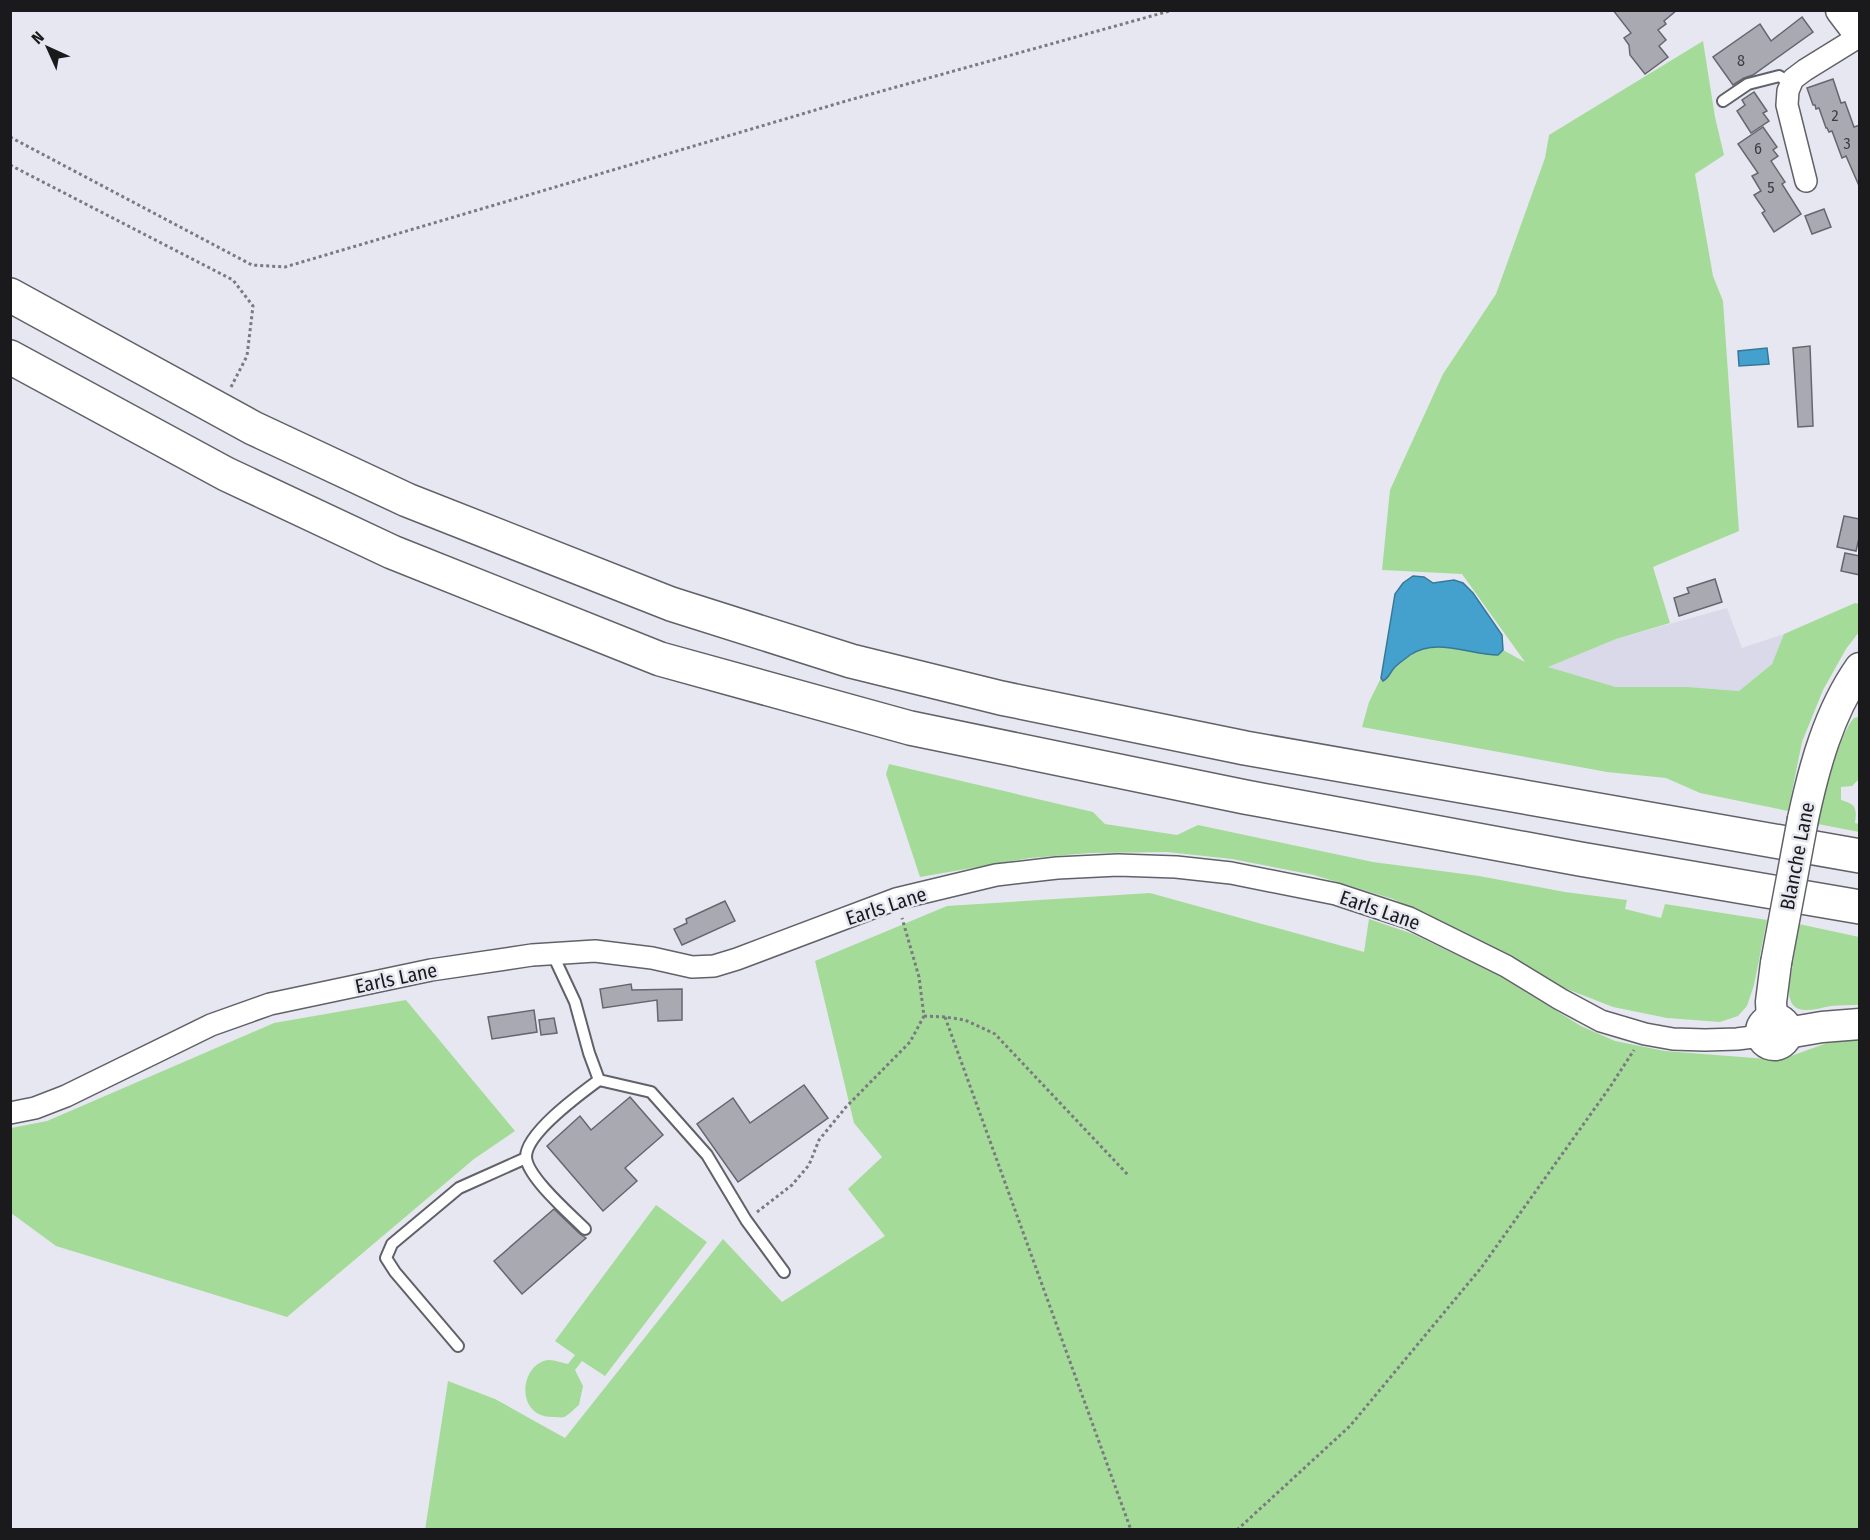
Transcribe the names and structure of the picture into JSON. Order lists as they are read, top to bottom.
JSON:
{
  "streets": {
    "street": ["Blanche Lane", "Earls Lane"]
  },
  "crossings": [
    ["Blanche Lane", "Earls Lane"]
  ],
  "house_numbers": [
    "8",
    "2",
    "3",
    "6",
    "5"
  ],
  "north": "top left"
}
